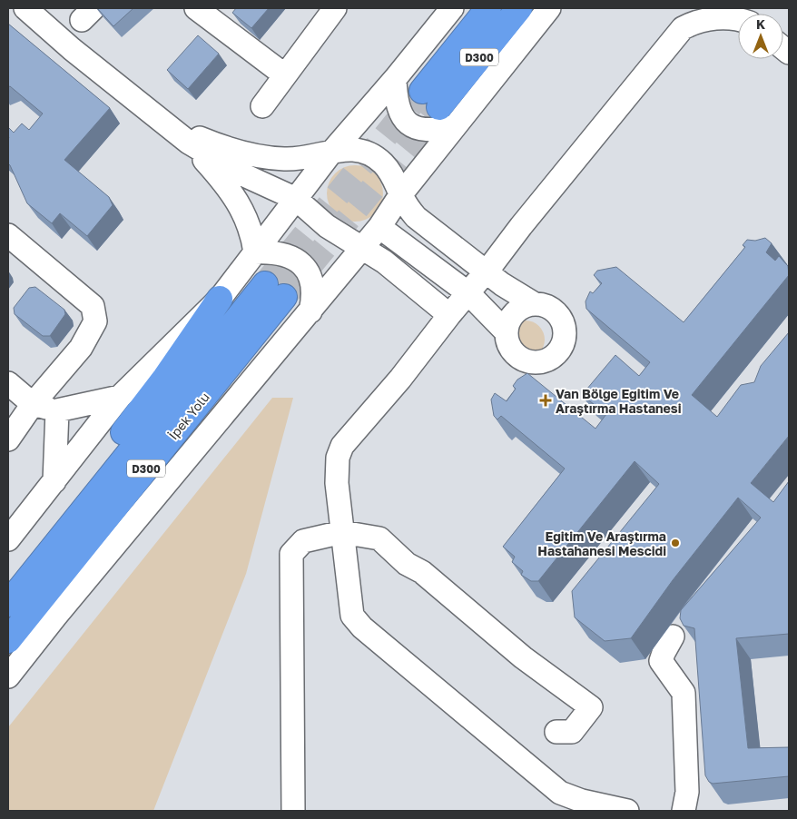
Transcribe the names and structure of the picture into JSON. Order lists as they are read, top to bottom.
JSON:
{
  "streets": {
    "highway": ["D300", "İpek Yolu"]
  },
  "places": {
    "health": ["Van Bölge Eğitim Ve Araştırma Hastanesi"],
    "other": ["Eğitim Ve Araştırma Hastahanesi Mescidi"]
  },
  "north": "top"
}
